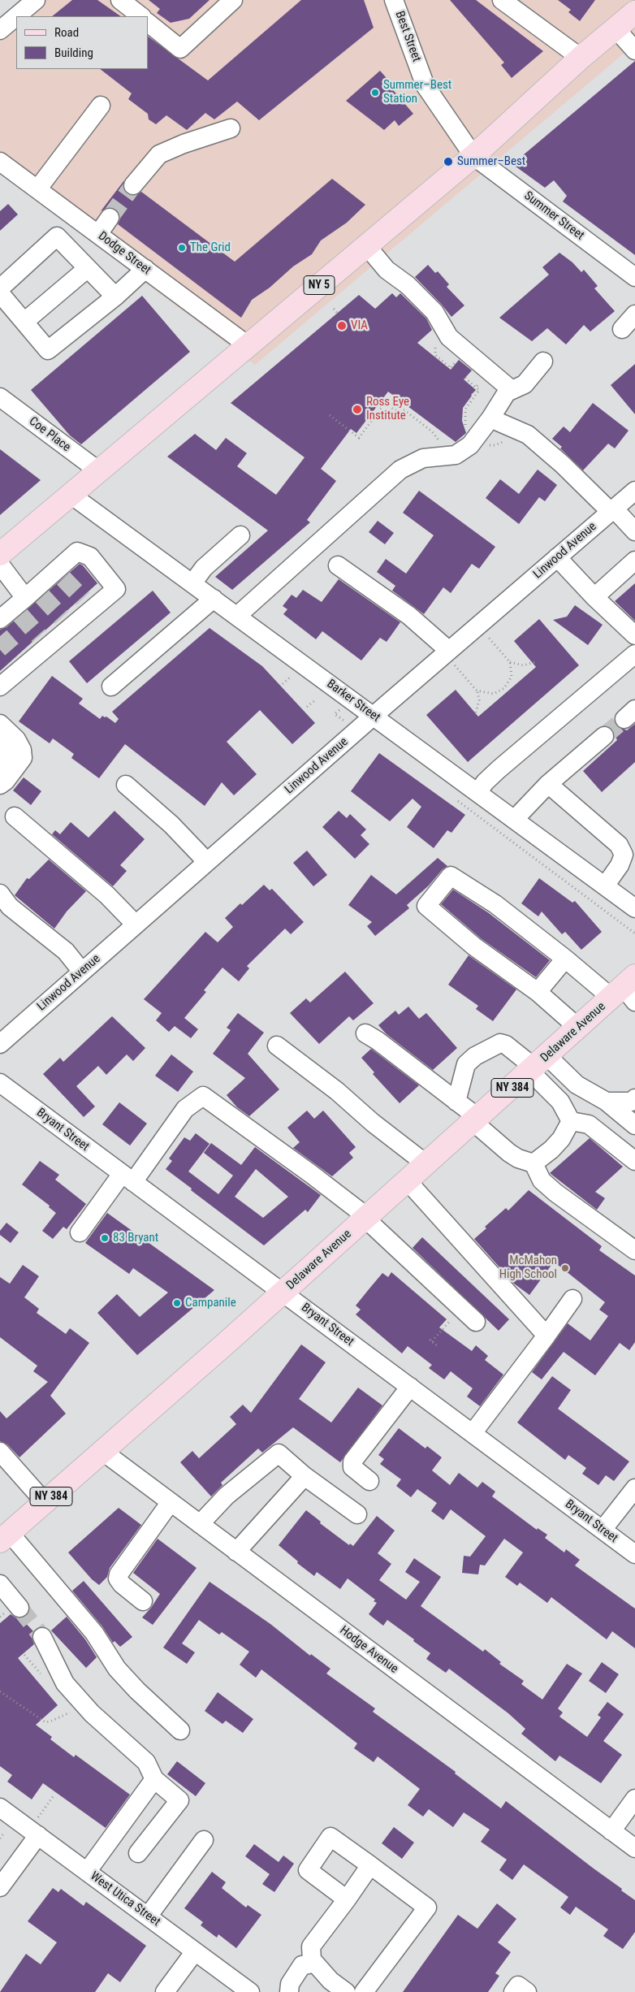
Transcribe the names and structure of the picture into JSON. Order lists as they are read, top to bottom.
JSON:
{
  "streets": {
    "main road": ["NY 5", "Delaware Avenue", "NY 384"],
    "street": [
      "Best Street",
      "Summer Street",
      "Dodge Street",
      "Coe Place",
      "Linwood Avenue",
      "Barker Street",
      "Bryant Street",
      "Hodge Avenue",
      "West Utica Street"
    ]
  },
  "crossings": [
    ["Best Street", "Summer Street"],
    ["Best Street", "NY 5"],
    ["Summer Street", "NY 5"],
    ["Dodge Street", "NY 5"],
    ["NY 5", "Coe Place"],
    ["NY 5", "Barker Street"],
    ["Linwood Avenue", "Barker Street"],
    ["Delaware Avenue", "Bryant Street"],
    ["Delaware Avenue", "Hodge Avenue"]
  ],
  "places": [
    "Summer–Best Station",
    "Summer–Best",
    "The Grid",
    "VIA",
    "Ross Eye Institute",
    "83 Bryant",
    "McMahon High School",
    "Campanile"
  ],
  "legend": ["Road", "Building"]
}
